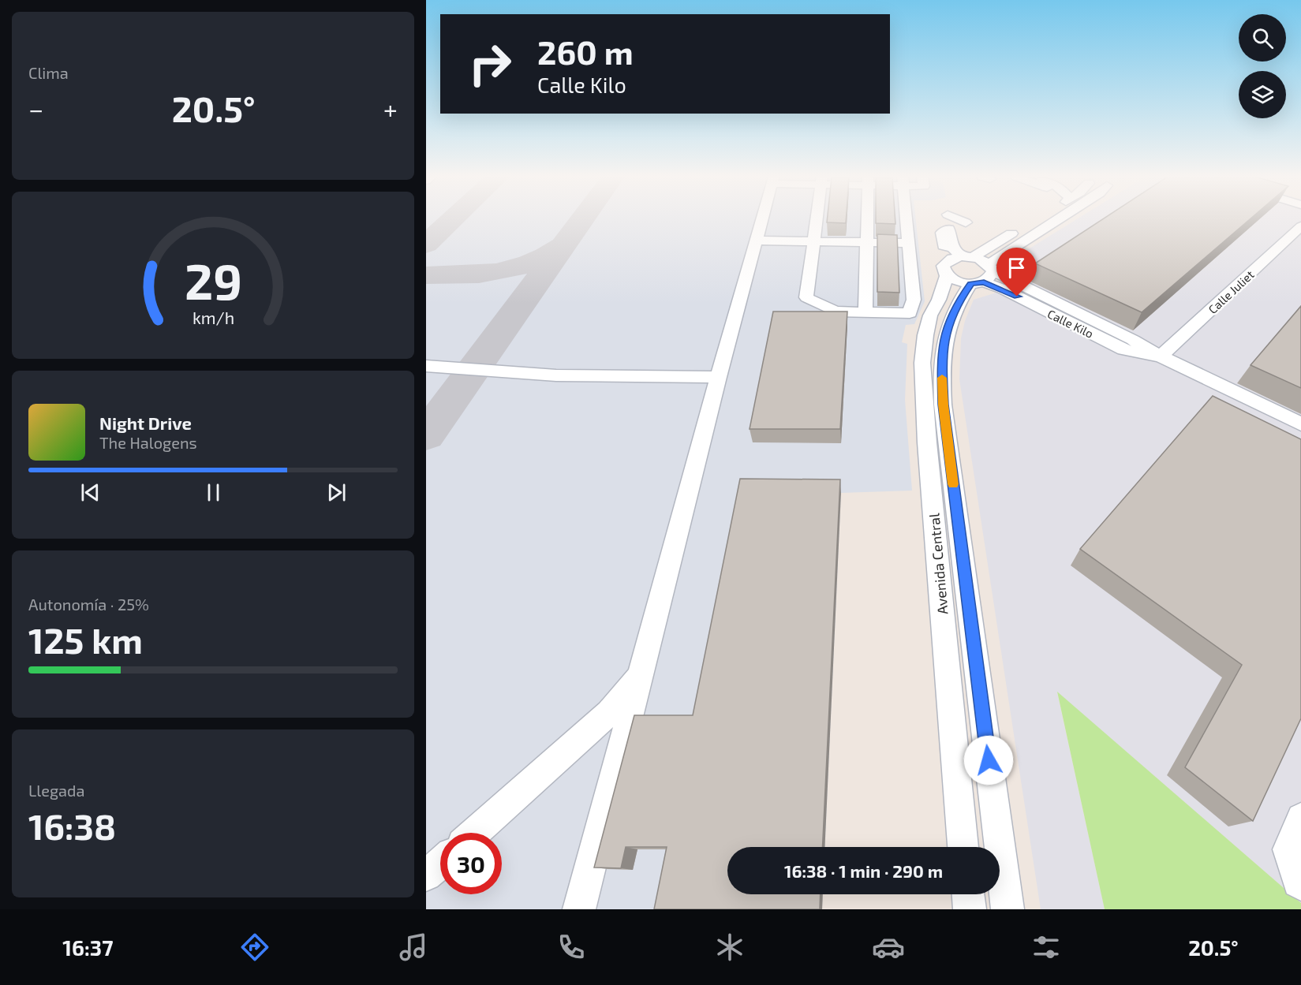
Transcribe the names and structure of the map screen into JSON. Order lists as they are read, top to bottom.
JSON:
{
  "streets": {
    "street": ["Calle Juliet", "Calle Kilo", "Avenida Central"]
  },
  "crossings": [
    ["Calle Juliet", "Calle Kilo"],
    ["Calle Kilo", "Avenida Central"]
  ],
  "page": {
    "tile": [
      "Clima",
      ["Autonomía · 25%", "125 km"],
      ["Llegada", "16:38"]
    ],
    "turn": ["260 m", "Calle Kilo"],
    "heat": ["−", "20.5°", "+"],
    "song": ["Night Drive", "The Halogens"],
    "limit": "30",
    "trip": "16:38 · 1 min · 290 m",
    "tabs": ["16:37", "20.5°"],
    "gauge": ["29", "km/h"]
  }
}
